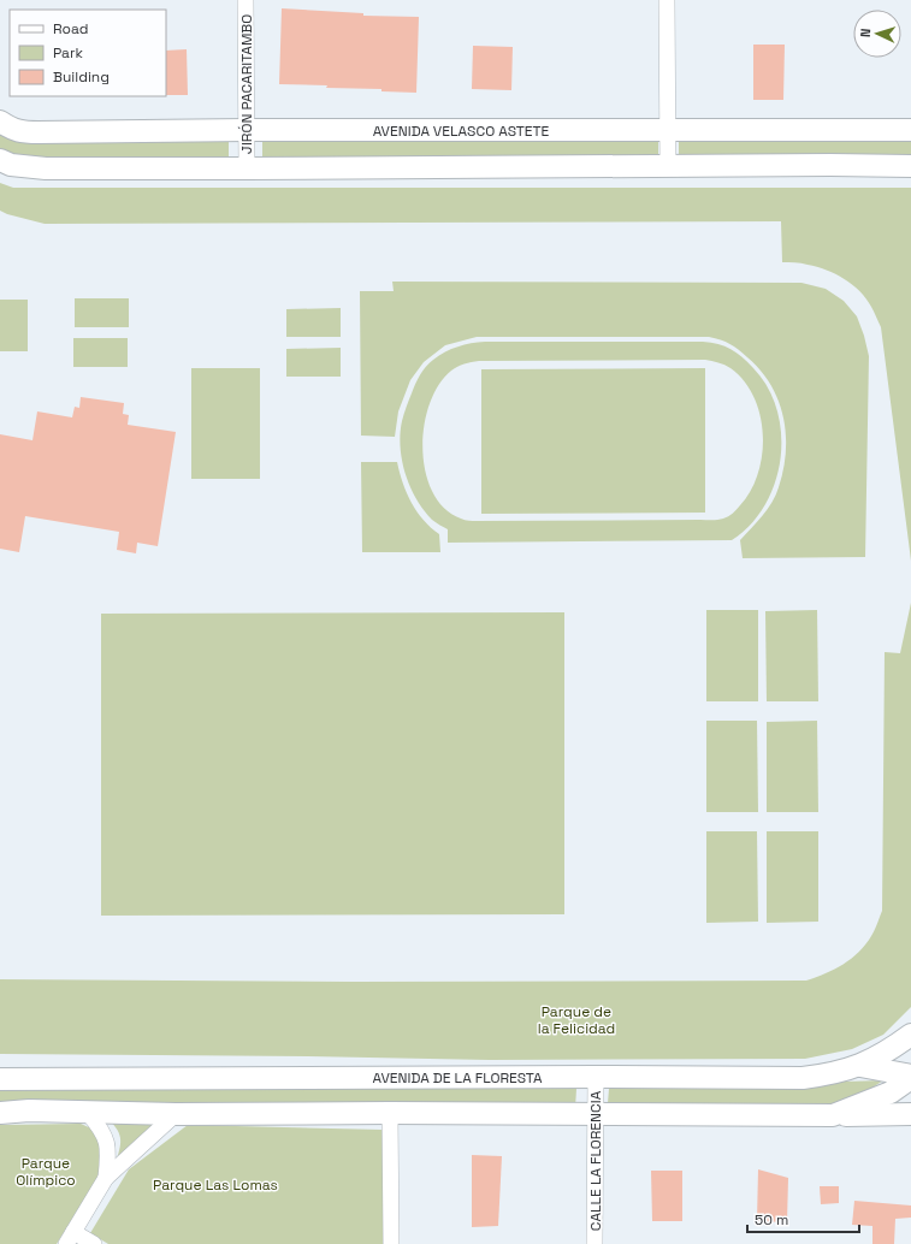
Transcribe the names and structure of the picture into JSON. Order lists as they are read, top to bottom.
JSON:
{
  "streets": {
    "main road": ["AVENIDA VELASCO ASTETE", "AVENIDA DE LA FLORESTA"],
    "street": ["JIRÓN PACARITAMBO", "CALLE LA FLORENCIA"]
  },
  "crossings": [
    ["JIRÓN PACARITAMBO", "AVENIDA VELASCO ASTETE"],
    ["AVENIDA DE LA FLORESTA", "CALLE LA FLORENCIA"]
  ],
  "parks": ["Parque de la Felicidad", "Parque Olímpico", "Parque Las Lomas"],
  "legend": ["Road", "Park", "Building"],
  "scale_bar": "50 m",
  "north": "left"
}
